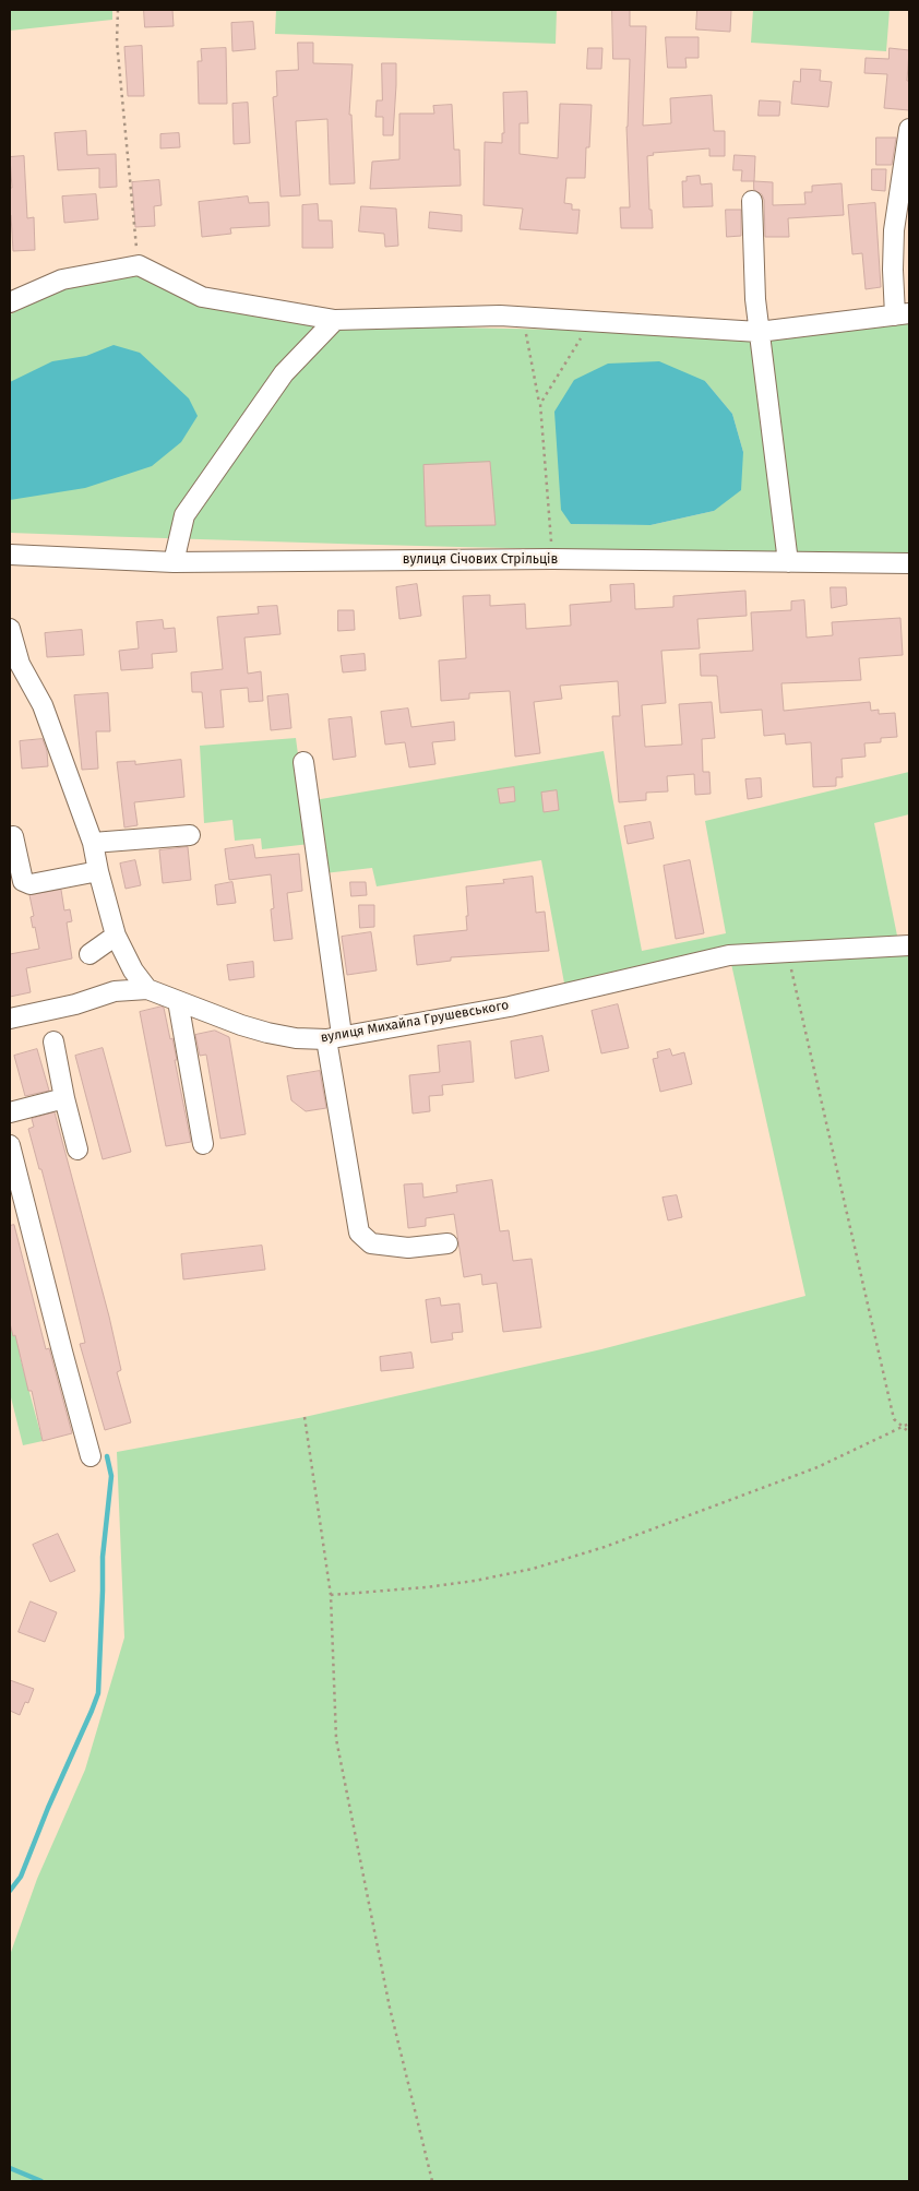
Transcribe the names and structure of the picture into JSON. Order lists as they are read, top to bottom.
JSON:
{
  "streets": {
    "street": ["вулиця Січових Стрільців", "вулиця Михайла Грушевського"]
  }
}
